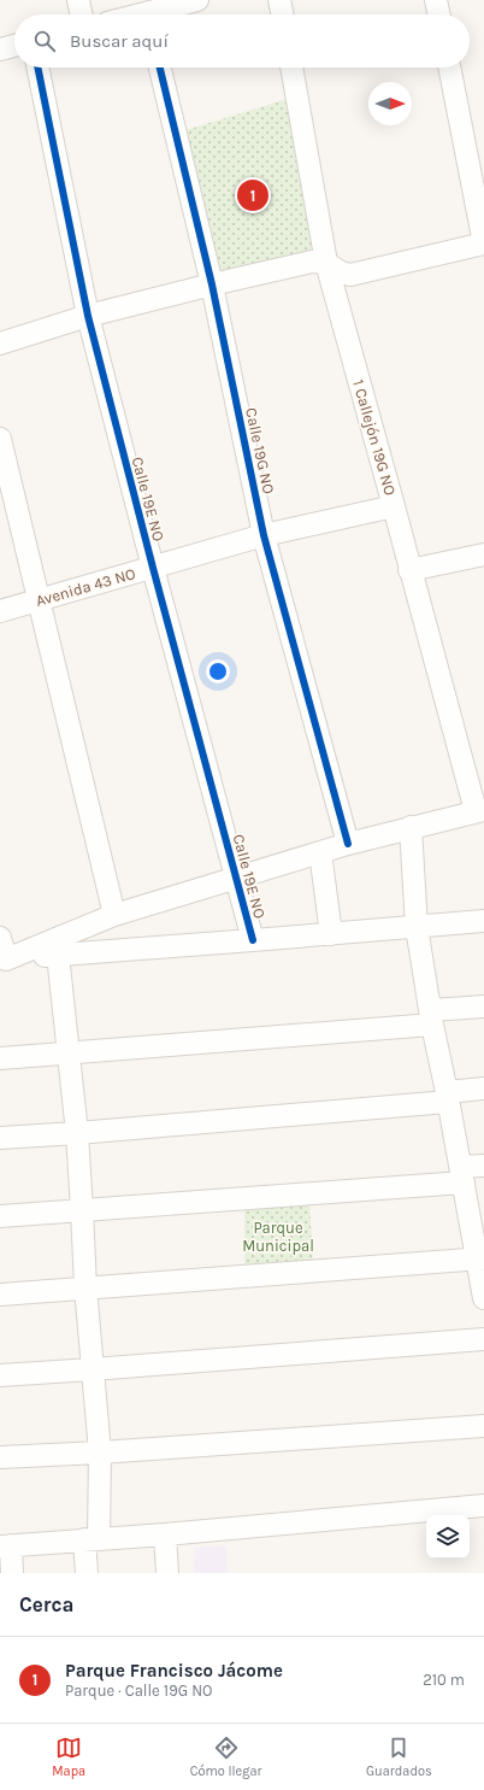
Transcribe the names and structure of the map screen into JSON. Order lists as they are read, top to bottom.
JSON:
{
  "streets": {
    "street": [
      "1 Callejón 19G NO",
      "Calle 19G NO",
      "Calle 19E NO",
      "Avenida 43 NO"
    ]
  },
  "crossings": [
    ["1 Callejón 19G NO", "Avenida 43 NO"],
    ["Calle 19G NO", "Avenida 43 NO"],
    ["Calle 19E NO", "Avenida 43 NO"]
  ],
  "parks": ["Parque Municipal"],
  "north": "right",
  "page": {
    "search": "Buscar aquí",
    "pins": "1",
    "heading": "Cerca",
    "list": [
      {
        "mark": "1",
        "name": "Parque Francisco Jácome",
        "note": "Parque · Calle 19G NO",
        "value": "210 m"
      }
    ],
    "nav": ["Mapa", "Cómo llegar", "Guardados"]
  }
}
